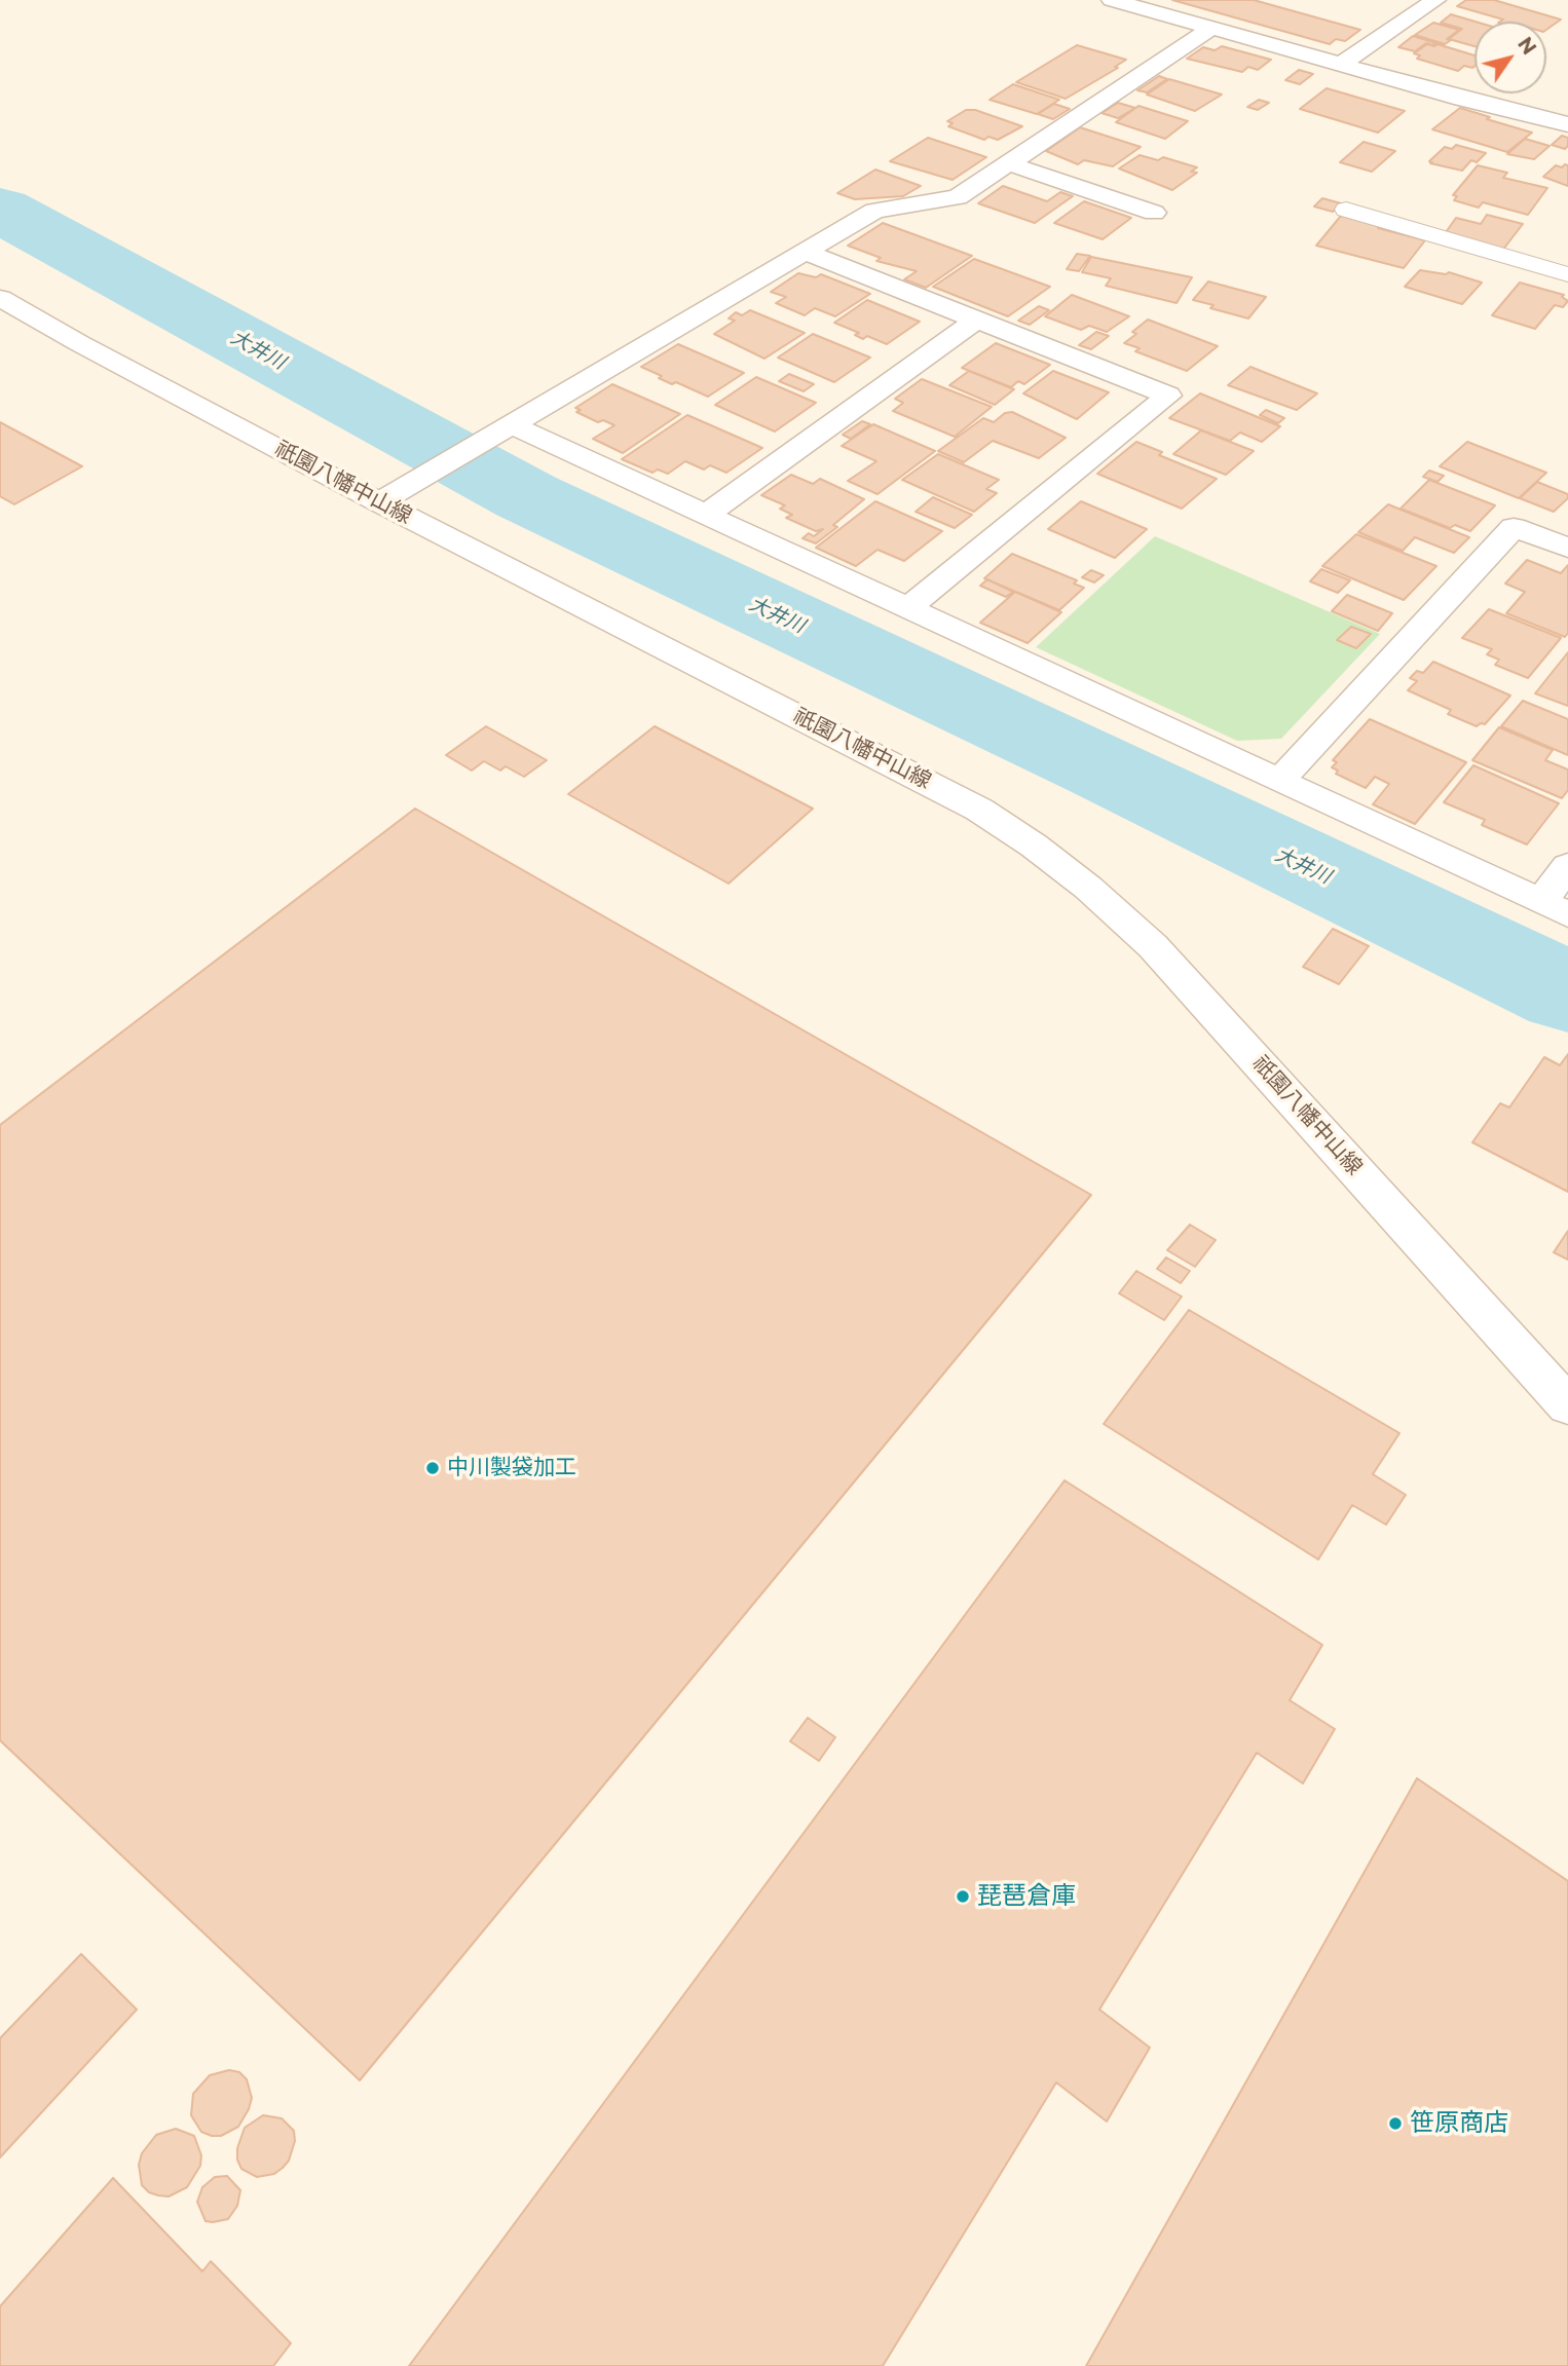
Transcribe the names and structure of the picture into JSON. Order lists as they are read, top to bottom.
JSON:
{
  "streets": {
    "street": ["祇園八幡中山線"]
  },
  "water": ["大井川"],
  "places": ["中川製袋加工", "琵琶倉庫", "笹原商店"],
  "north": "top right"
}
